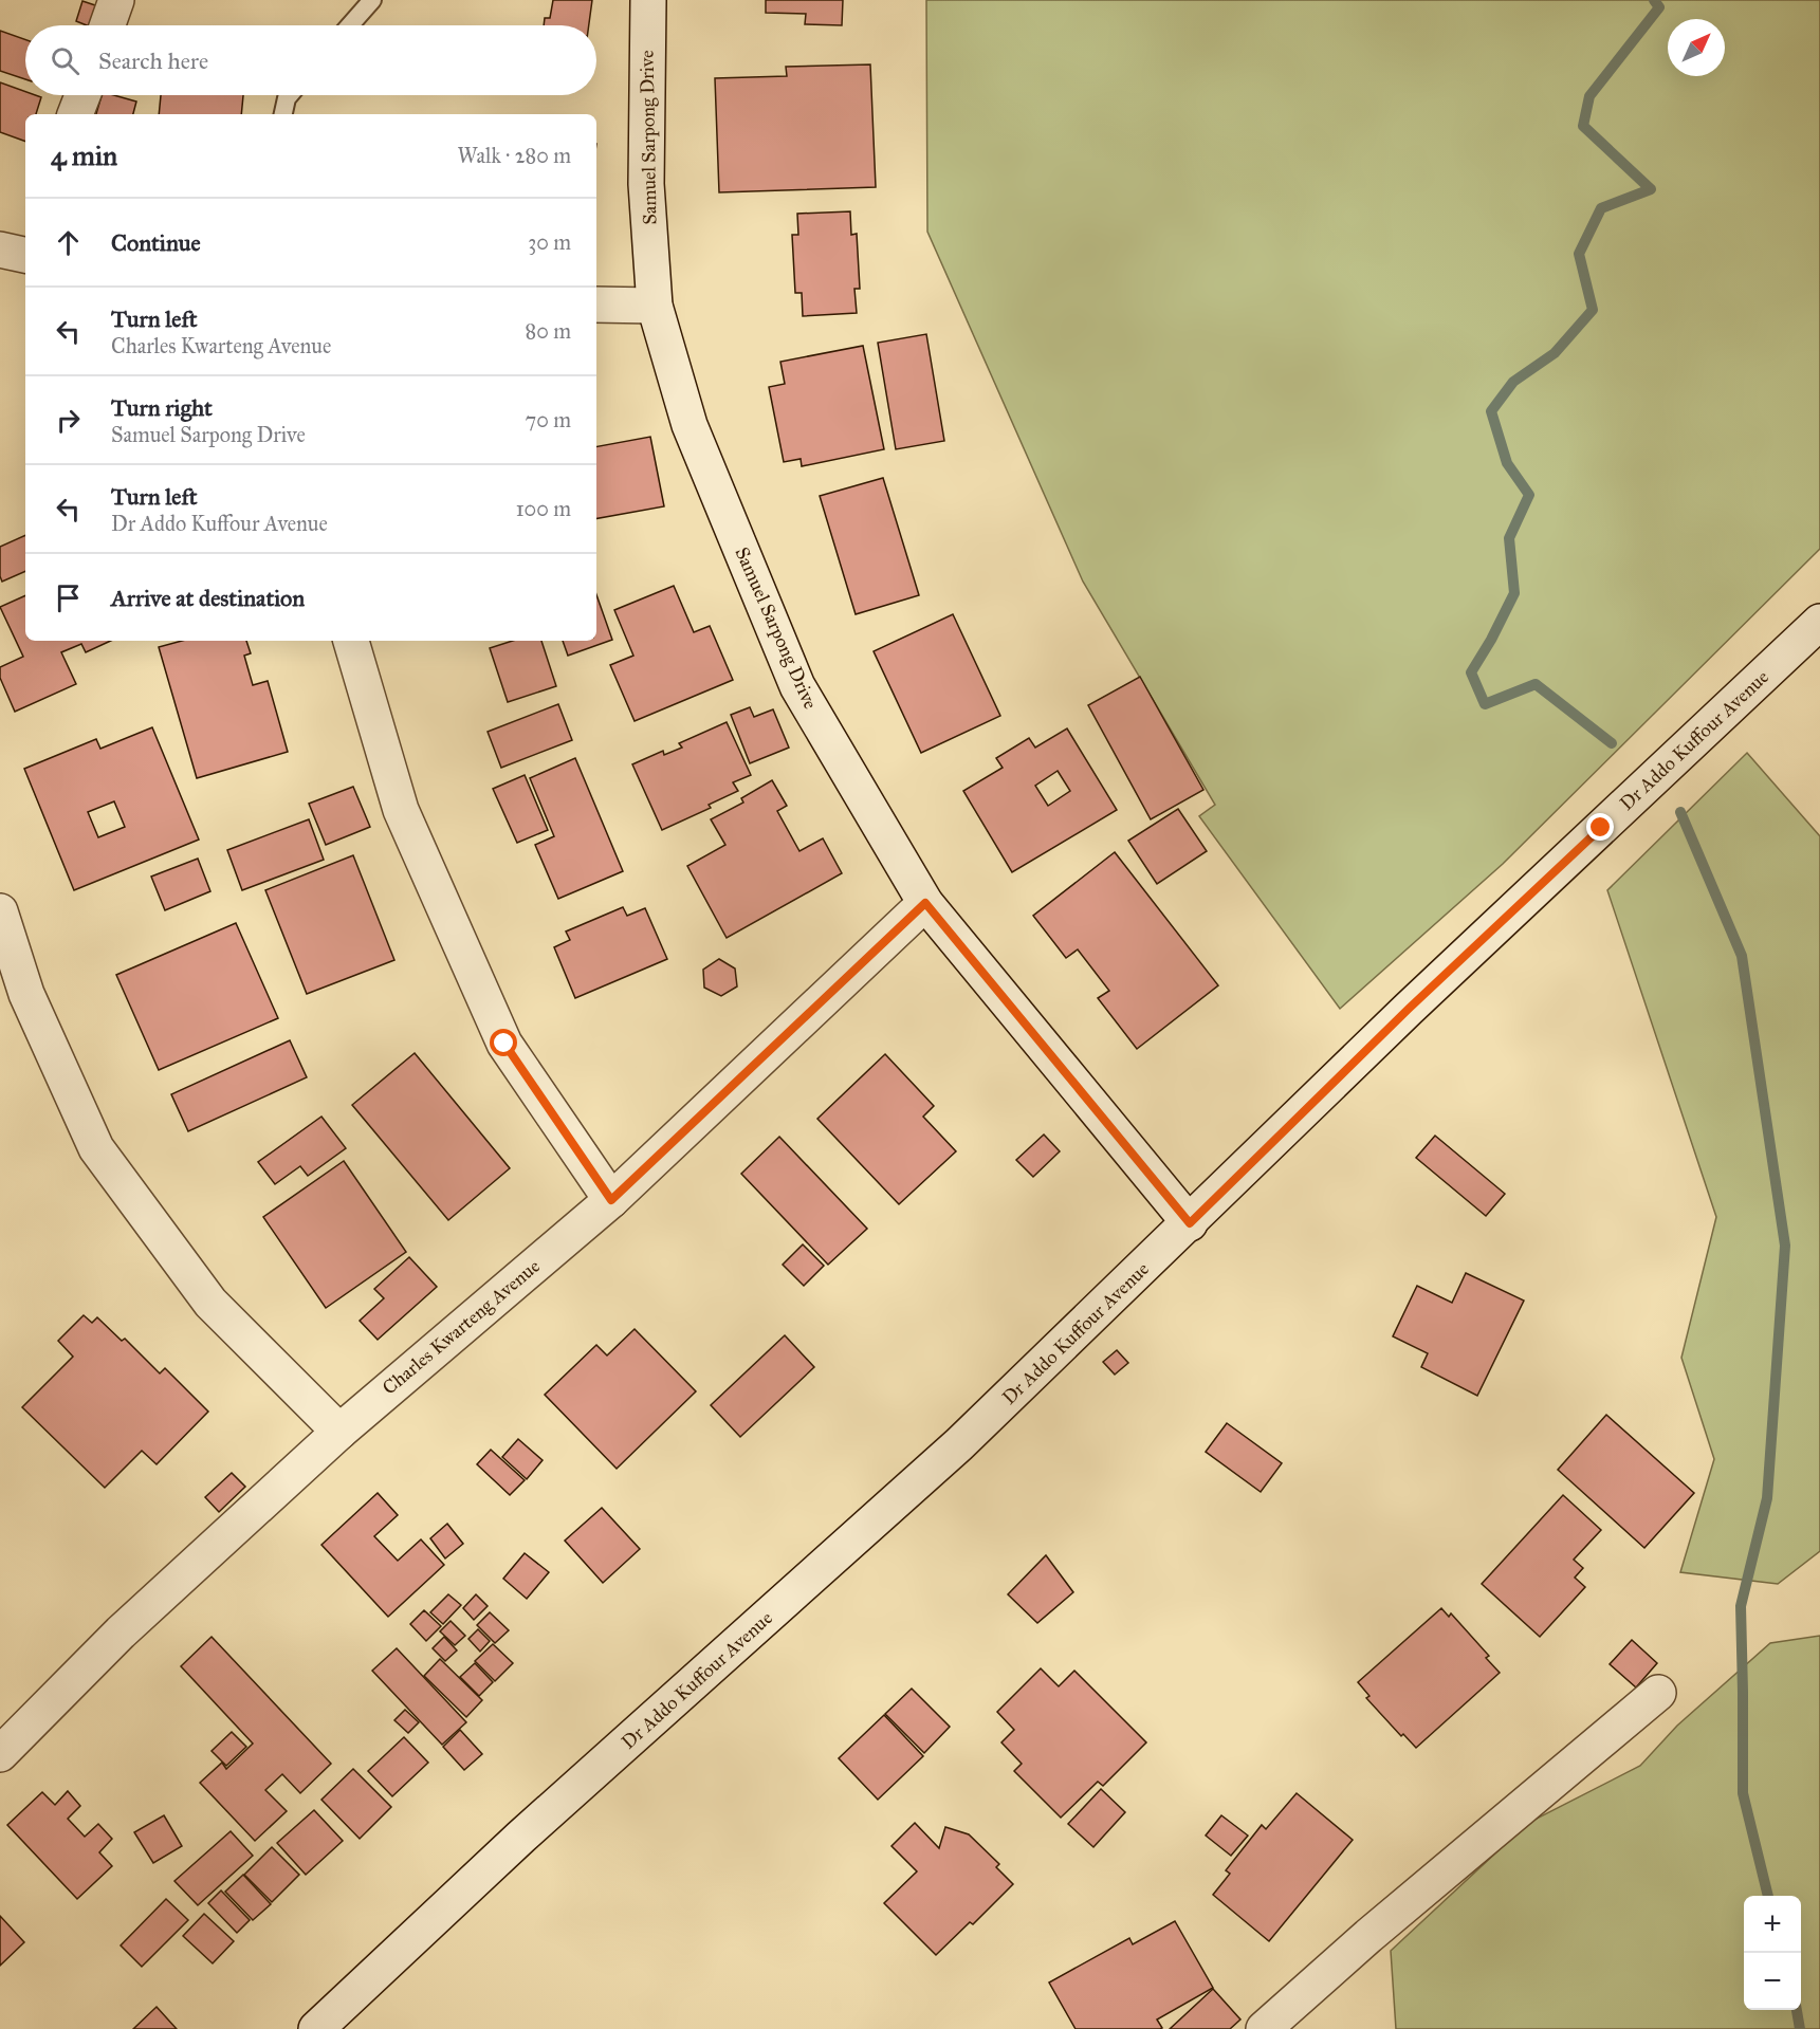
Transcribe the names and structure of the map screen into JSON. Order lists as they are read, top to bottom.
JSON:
{
  "streets": {
    "street": ["Samuel Sarpong Drive", "Dr Addo Kuffour Avenue", "Charles Kwarteng Avenue"]
  },
  "crossings": [
    ["Samuel Sarpong Drive", "Dr Addo Kuffour Avenue"],
    ["Samuel Sarpong Drive", "Charles Kwarteng Avenue"]
  ],
  "north": "top right",
  "page": {
    "search": "Search here",
    "heading": ["4 min", "Walk · 280 m"],
    "list": [
      ["Continue", "30 m"],
      ["Turn left", "Charles Kwarteng Avenue", "80 m"],
      ["Turn right", "Samuel Sarpong Drive", "70 m"],
      ["Turn left", "Dr Addo Kuffour Avenue", "100 m"],
      "Arrive at destination"
    ],
    "map_buttons": ["+", "−"]
  }
}
